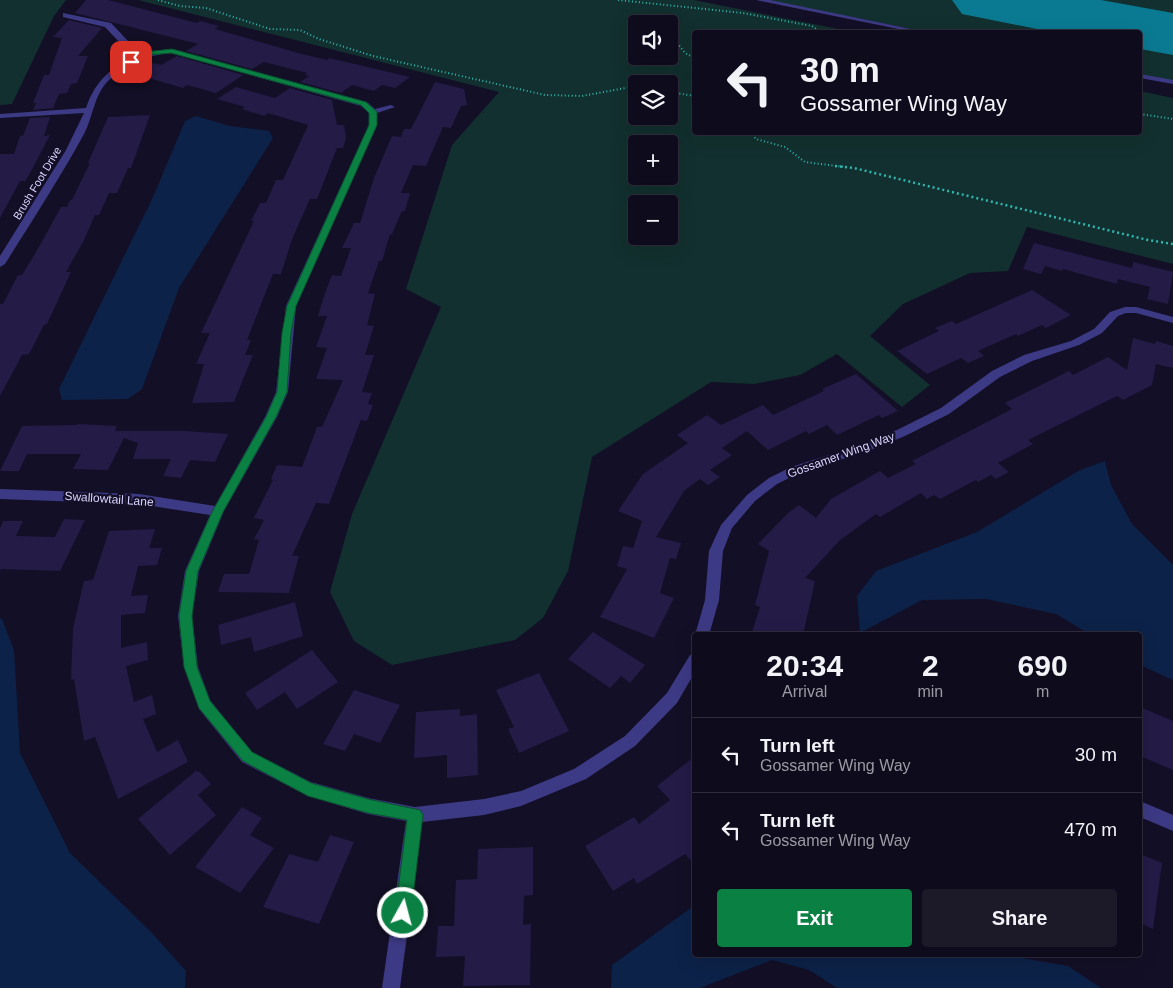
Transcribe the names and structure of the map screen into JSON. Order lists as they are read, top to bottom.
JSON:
{
  "streets": {
    "street": ["Brush Foot Drive", "Gossamer Wing Way", "Swallowtail Lane"]
  },
  "page": {
    "map_buttons": ["+", "−"],
    "turn": ["30 m", "Gossamer Wing Way"],
    "eta": [
      "20:34",
      "Arrival",
      "2",
      "min",
      "690",
      "m"
    ],
    "list": [
      {
        "name": "Turn left",
        "note": "Gossamer Wing Way",
        "value": "30 m"
      },
      {
        "name": "Turn left",
        "note": "Gossamer Wing Way",
        "value": "470 m"
      }
    ],
    "buttons": ["Exit", "Share"]
  }
}
